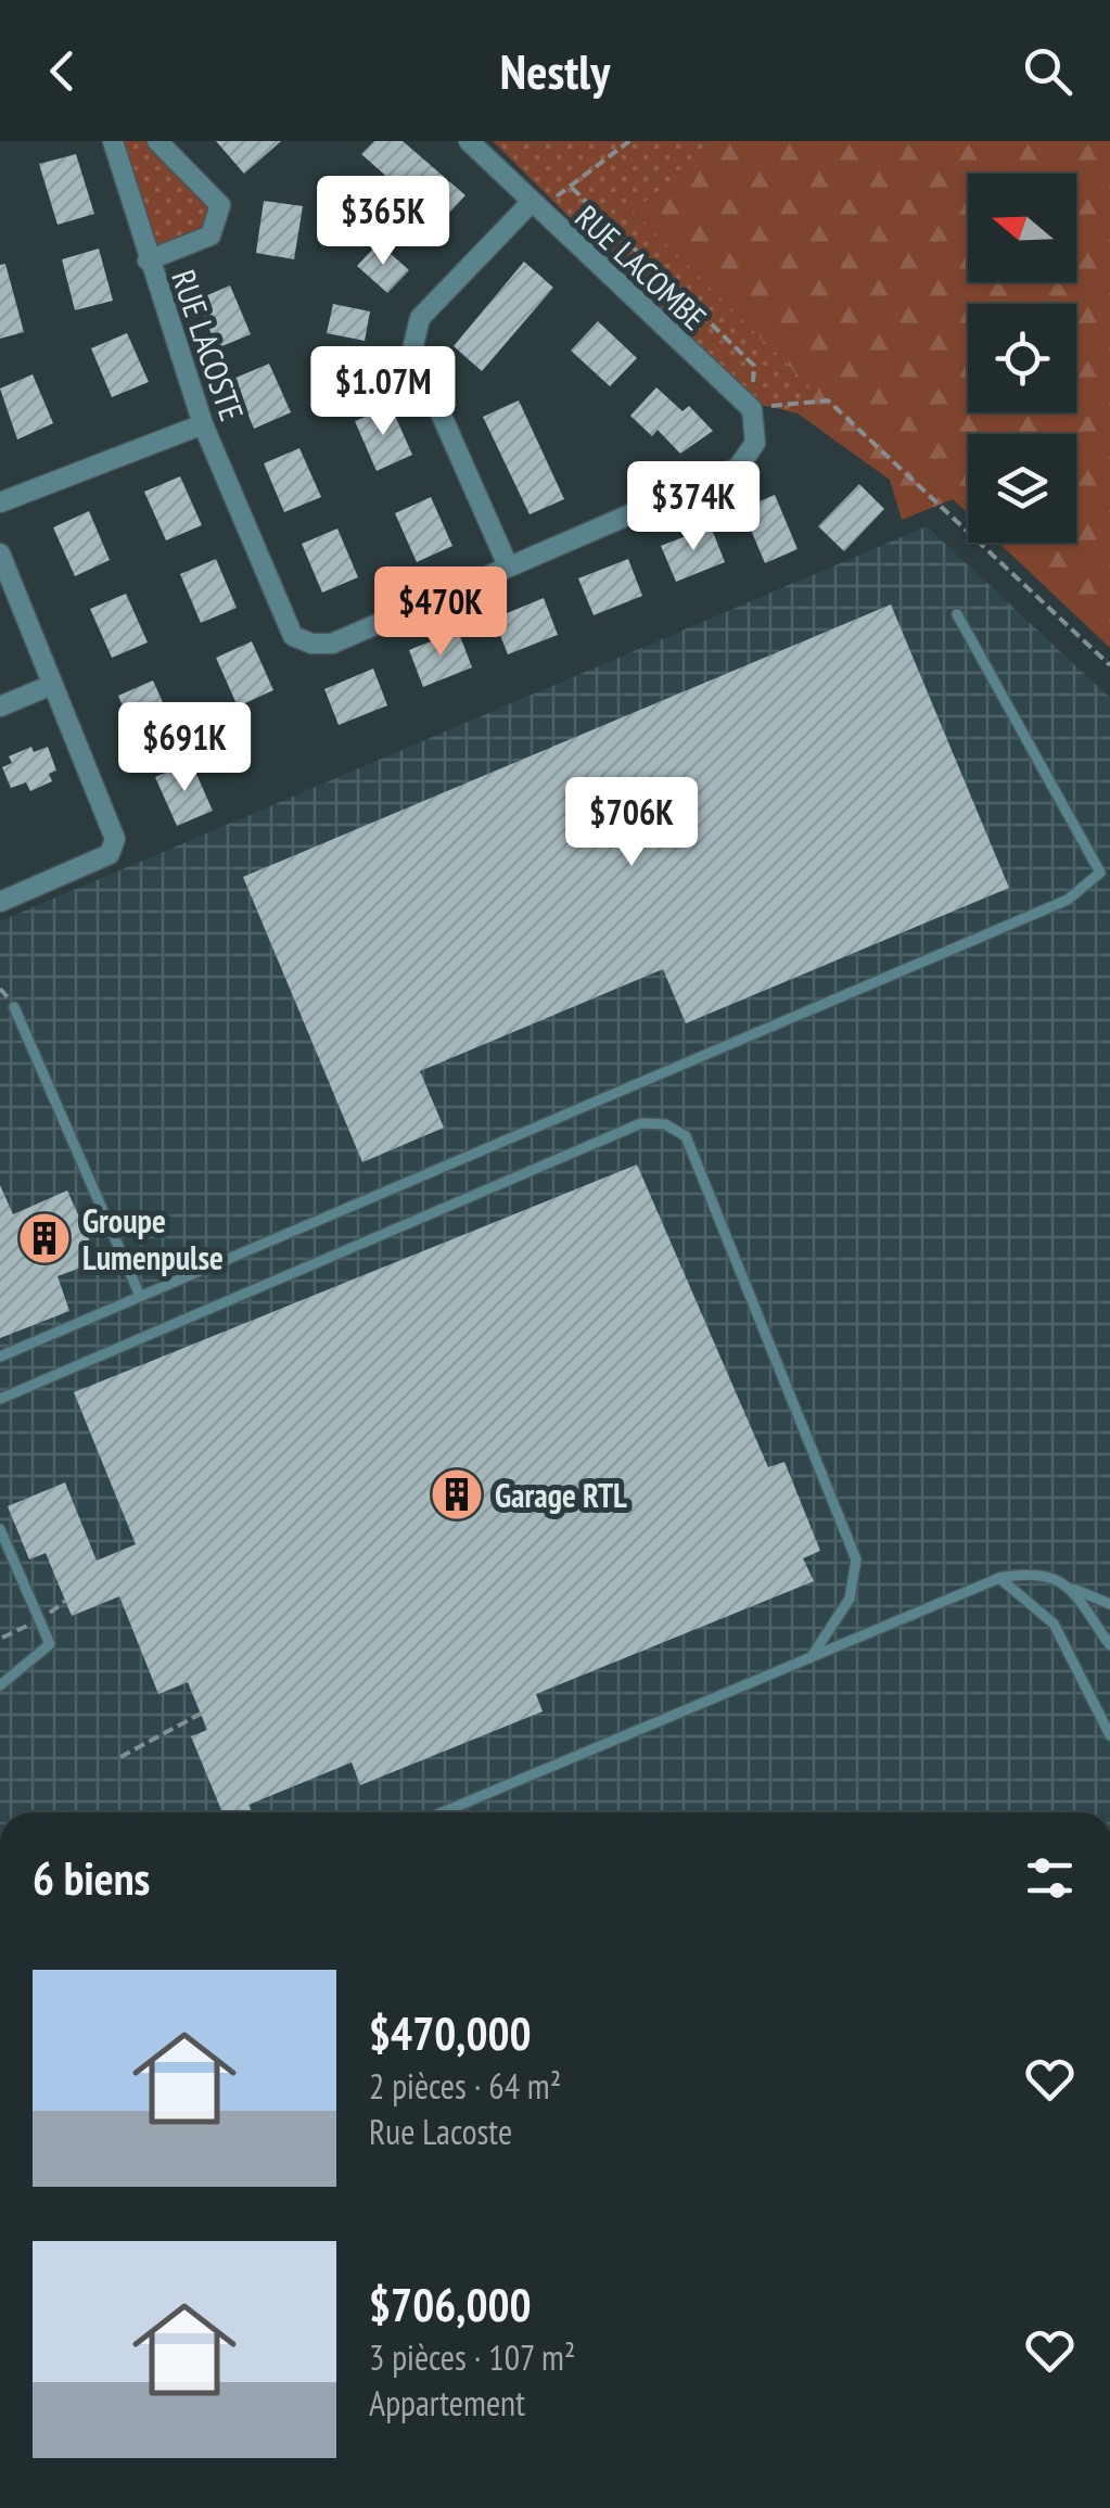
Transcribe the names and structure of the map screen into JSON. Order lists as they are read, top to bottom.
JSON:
{
  "streets": {
    "street": ["RUE LACOMBE", "RUE LACOSTE"]
  },
  "crossings": [
    ["RUE LACOMBE", "RUE LACOSTE"]
  ],
  "places": {
    "building": ["Groupe Lumenpulse", "Garage RTL"]
  },
  "north": "left",
  "page": {
    "header": "Nestly",
    "price": [
      "$365K",
      "$1.07M",
      "$374K",
      "$470K",
      "$691K",
      "$706K"
    ],
    "heading": "6 biens",
    "list": [
      {
        "name": "$470,000",
        "note": "2 pièces · 64 m² · Rue Lacoste"
      },
      {
        "name": "$706,000",
        "note": "3 pièces · 107 m² · Appartement"
      }
    ]
  }
}
